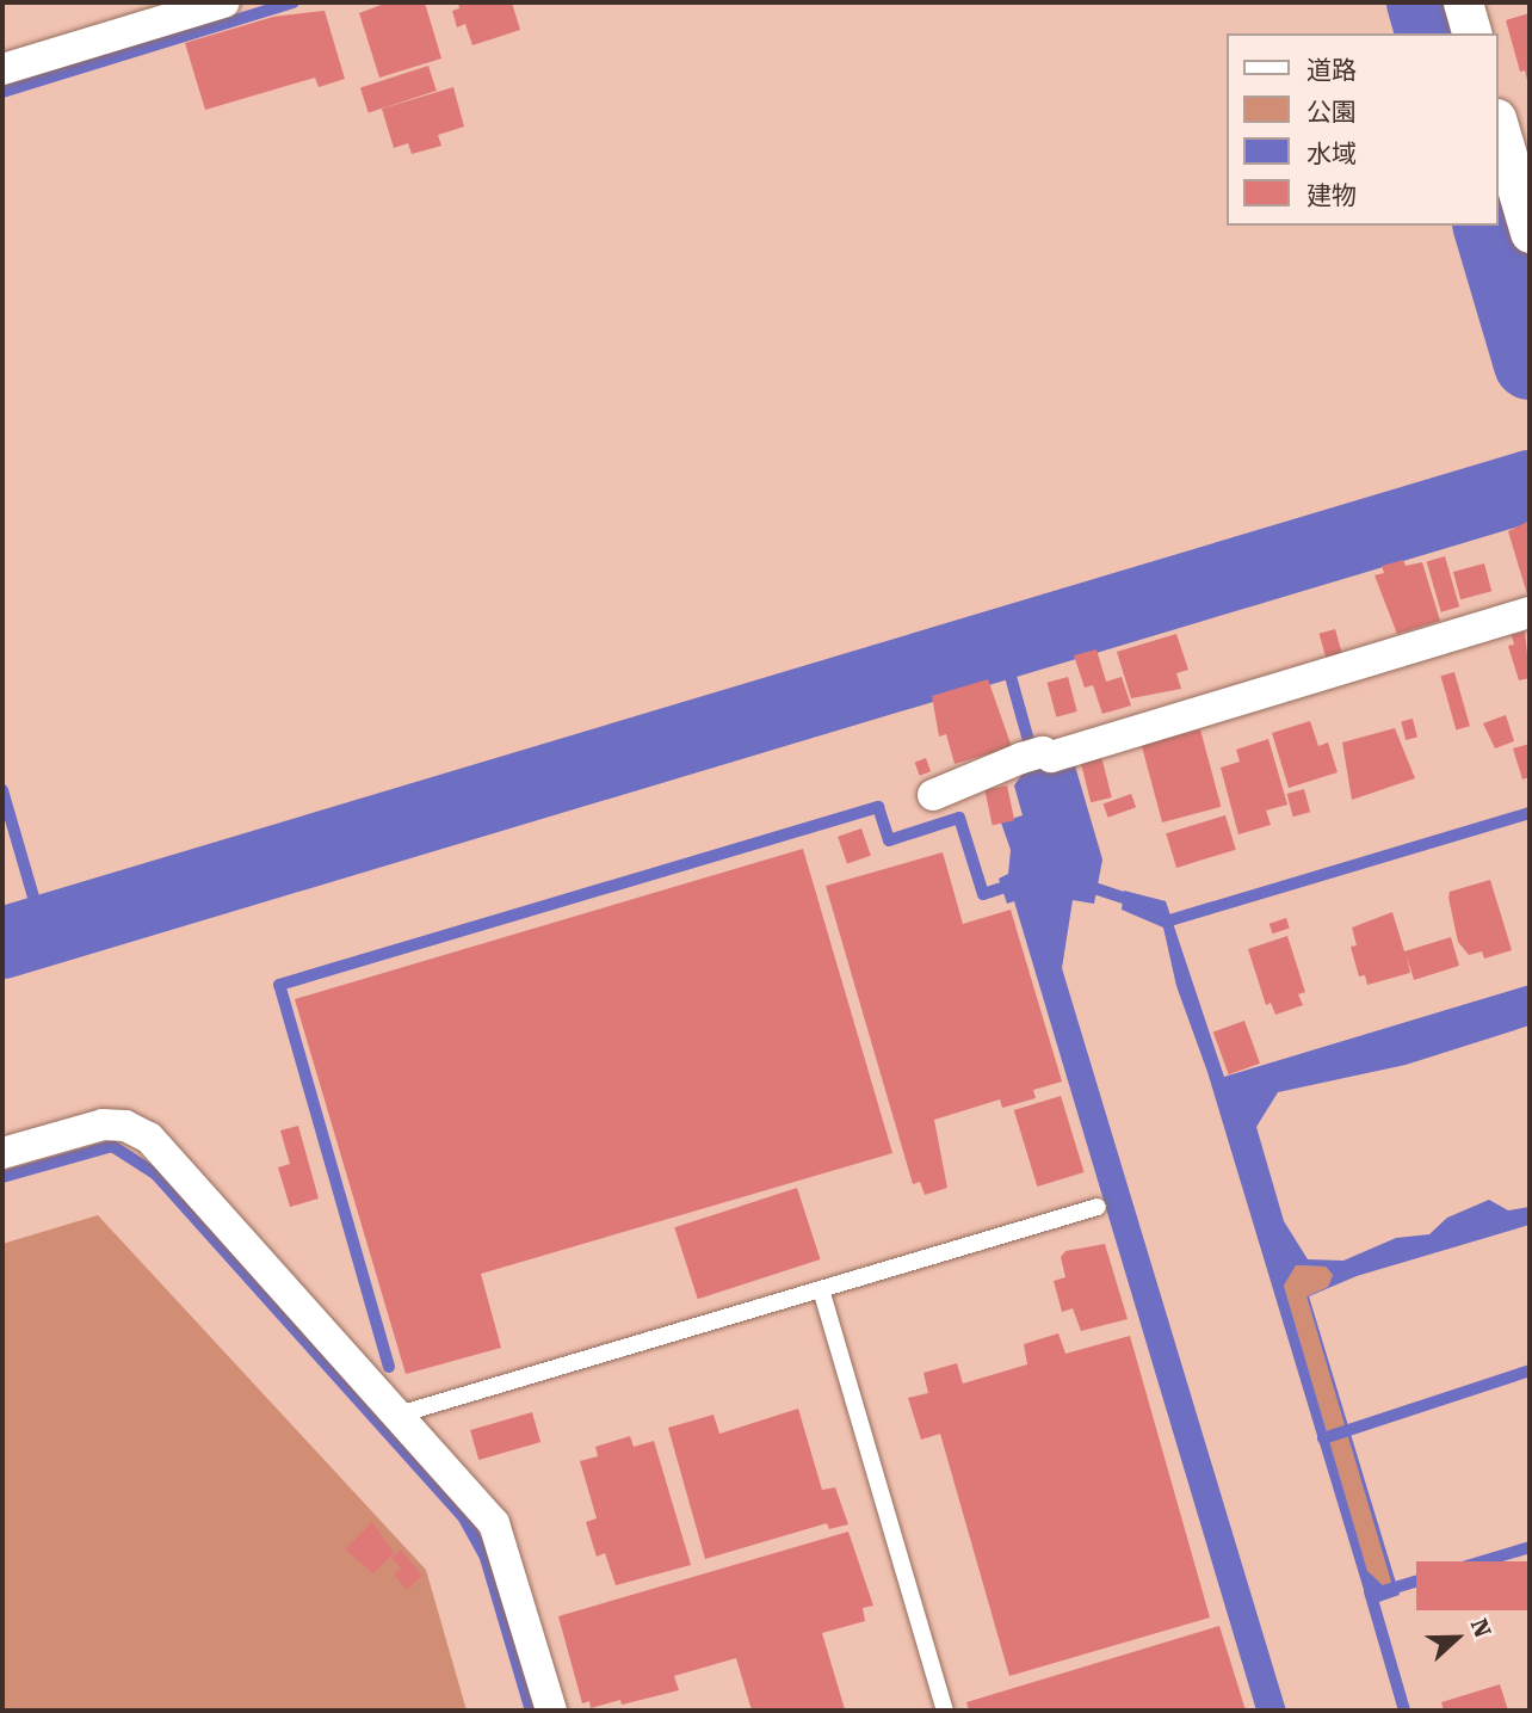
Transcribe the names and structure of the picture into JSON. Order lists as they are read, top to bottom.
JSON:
{
  "legend": [
    "道路",
    "公園",
    "水域",
    "建物"
  ],
  "north": "right"
}
